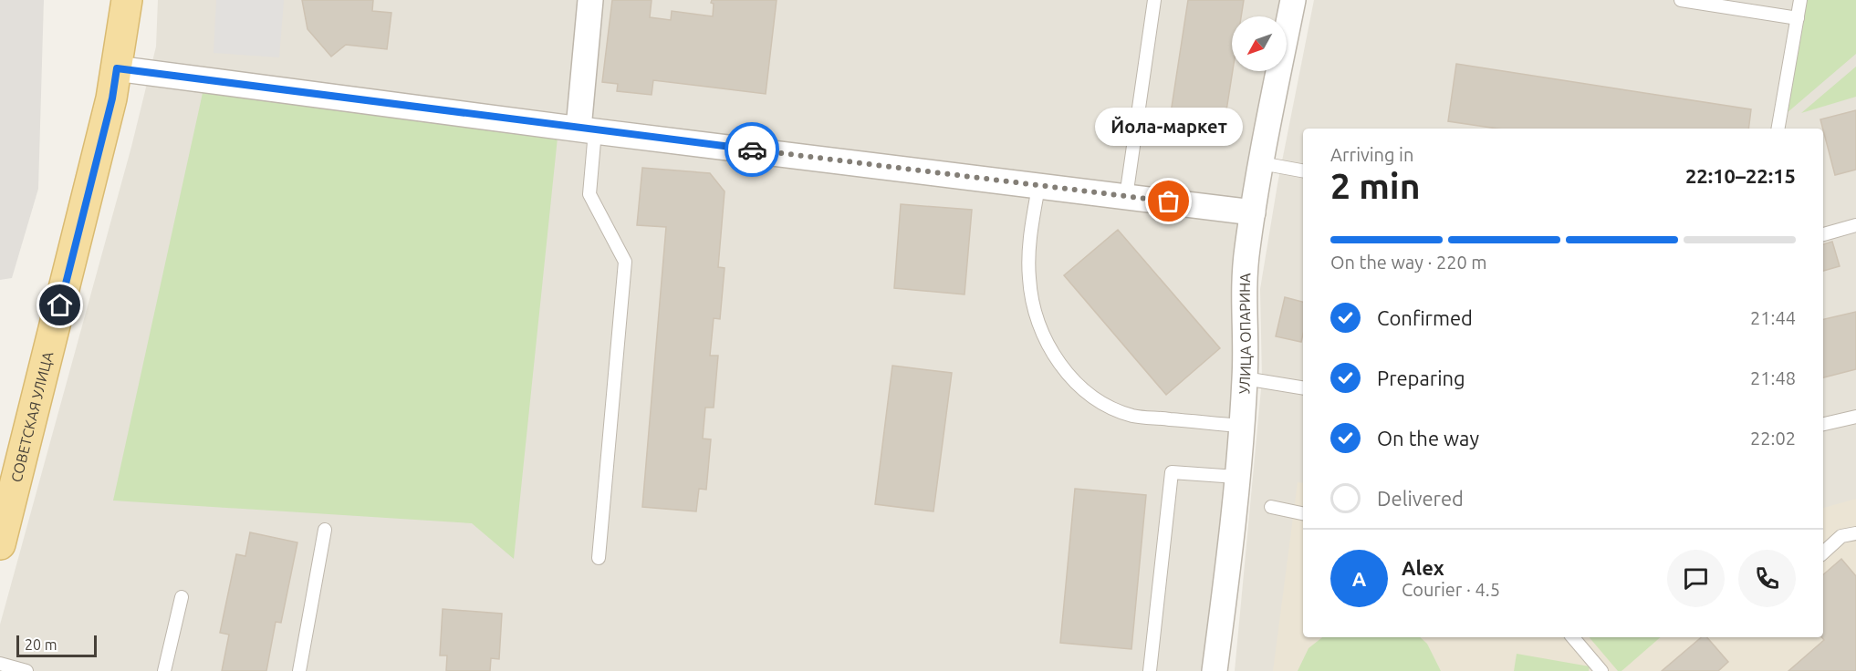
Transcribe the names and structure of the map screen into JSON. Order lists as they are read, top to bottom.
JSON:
{
  "streets": {
    "main road": ["СОВЕТСКАЯ УЛИЦА"],
    "street": ["УЛИЦА ОПАРИНА"]
  },
  "places": ["Йола-маркет"],
  "scale_bar": "20 m",
  "north": "bottom left",
  "page": {
    "bubble": "Йола-маркет",
    "heading": ["2 min", "Arriving in", "22:10–22:15"],
    "panel": ["Alex", "Courier · 4.5"],
    "bar": "On the way · 220 m",
    "list": [
      ["Confirmed", "21:44"],
      ["Preparing", "21:48"],
      ["On the way", "22:02"],
      "Delivered"
    ],
    "round": "A",
    "scale": "20 m"
  }
}
